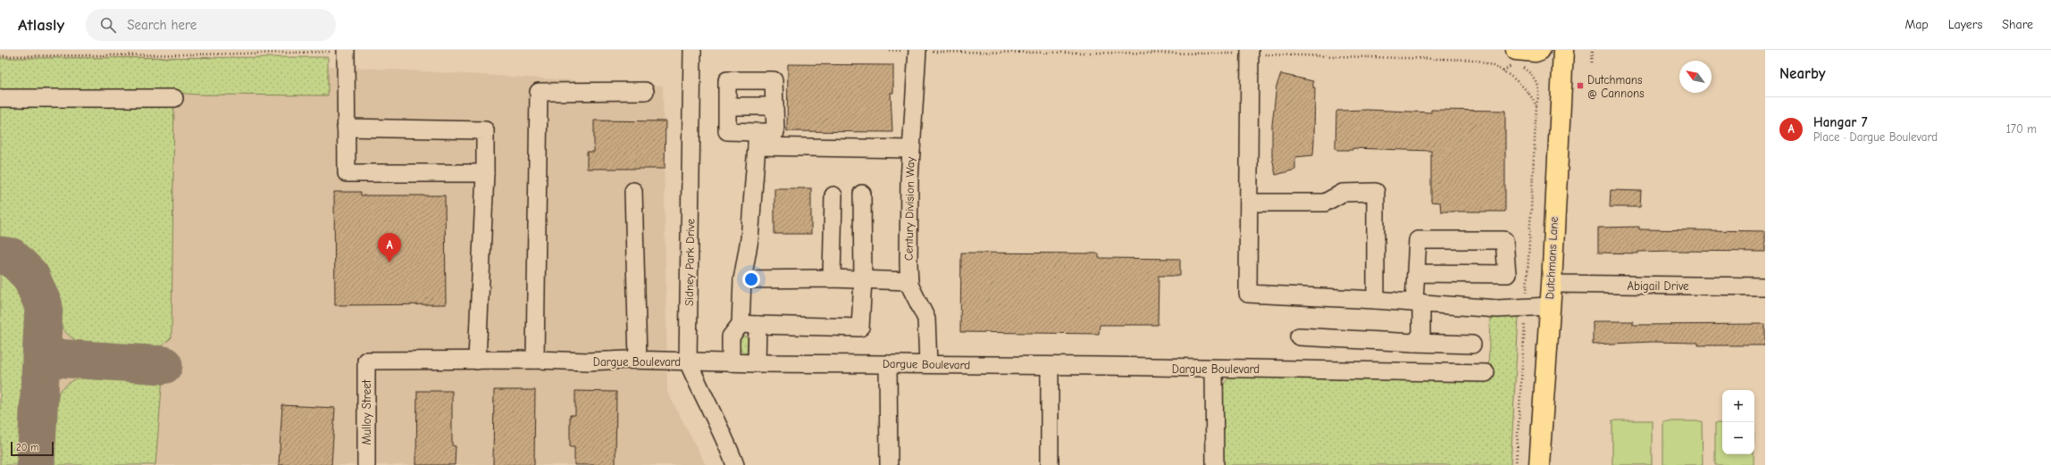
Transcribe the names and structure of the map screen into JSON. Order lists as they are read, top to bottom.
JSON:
{
  "streets": {
    "main road": ["Dutchmans Lane"],
    "street": [
      "Century Division Way",
      "Sidney Park Drive",
      "Abigail Drive",
      "Dargue Boulevard",
      "Mulloy Street"
    ]
  },
  "crossings": [
    ["Century Division Way", "Dargue Boulevard"],
    ["Dutchmans Lane", "Abigail Drive"],
    ["Sidney Park Drive", "Dargue Boulevard"],
    ["Dargue Boulevard", "Mulloy Street"]
  ],
  "places": {
    "transit": ["Dutchmans @ Cannons"]
  },
  "scale_bar": "20 m",
  "north": "top left",
  "page": {
    "header": "Atlasly",
    "search": "Search here",
    "nav": ["Map", "Layers", "Share"],
    "heading": "Nearby",
    "list": [
      {
        "mark": "A",
        "name": "Hangar 7",
        "note": "Place · Dargue Boulevard",
        "value": "170 m"
      }
    ],
    "pins": "A",
    "map_buttons": ["+", "−"],
    "scale": "20 m"
  }
}
